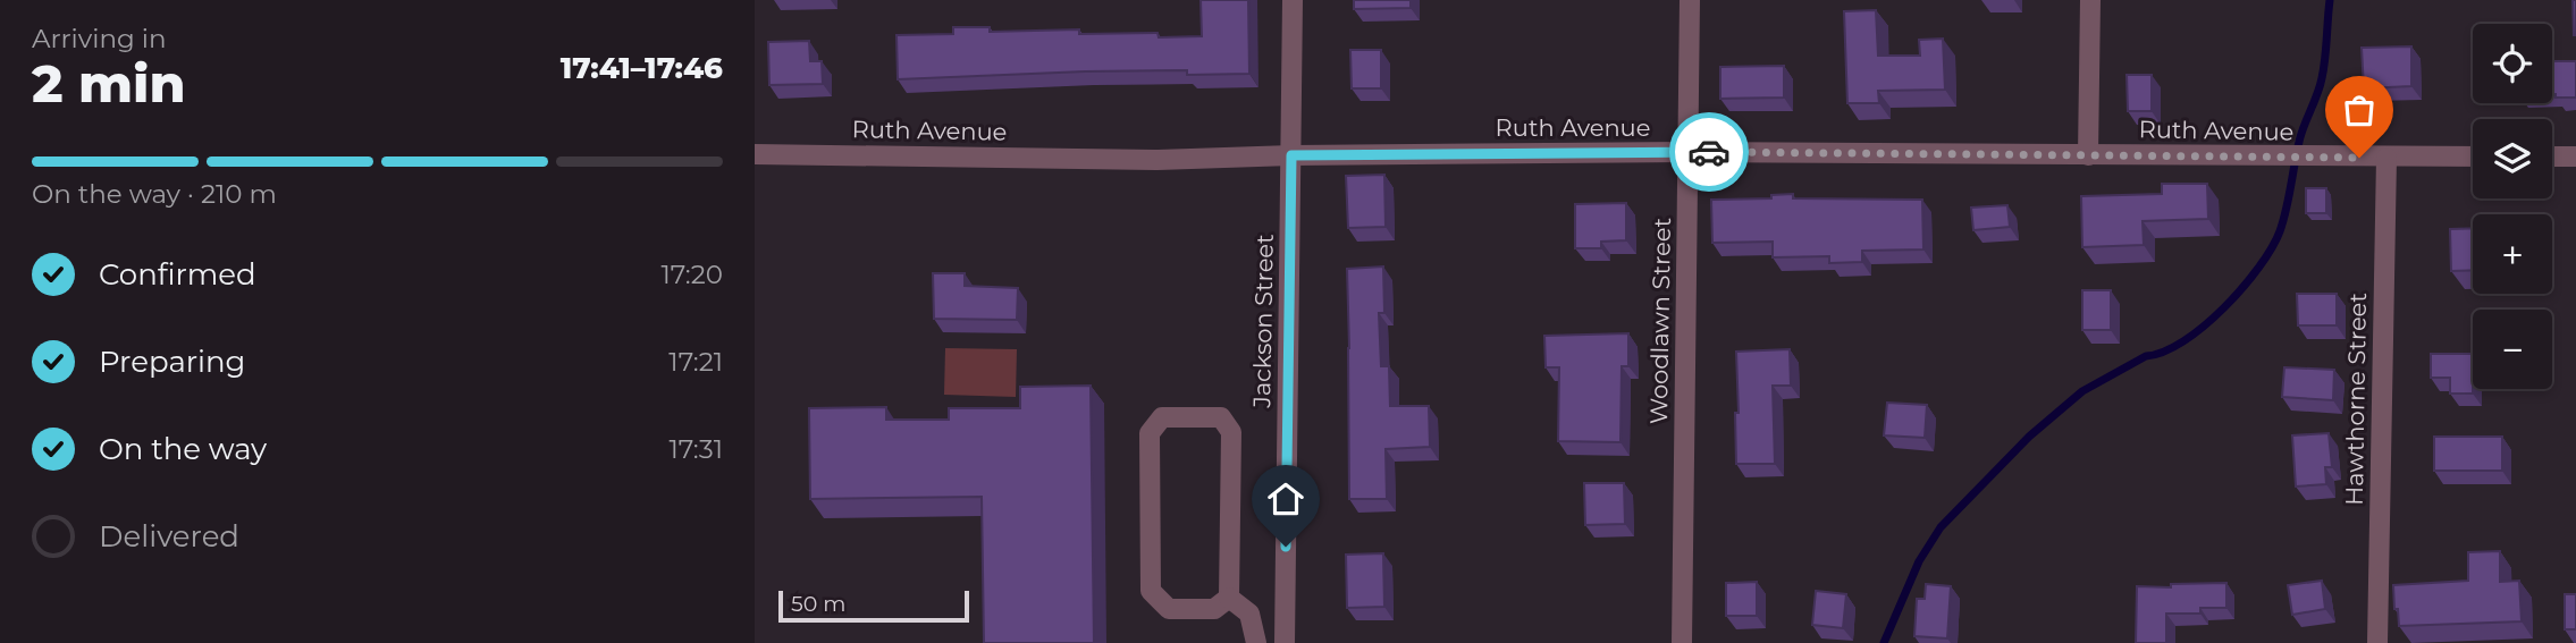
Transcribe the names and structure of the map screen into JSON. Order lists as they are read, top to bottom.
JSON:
{
  "streets": {
    "street": [
      "Ruth Avenue",
      "Jackson Street",
      "Woodlawn Street",
      "Hawthorne Street"
    ]
  },
  "crossings": [
    ["Ruth Avenue", "Jackson Street"],
    ["Ruth Avenue", "Woodlawn Street"],
    ["Ruth Avenue", "Hawthorne Street"]
  ],
  "scale_bar": "50 m",
  "page": {
    "heading": ["2 min", "Arriving in", "17:41–17:46"],
    "map_buttons": ["+", "−"],
    "bar": "On the way · 210 m",
    "list": [
      ["Confirmed", "17:20"],
      ["Preparing", "17:21"],
      ["On the way", "17:31"],
      "Delivered"
    ],
    "scale": "50 m"
  }
}
